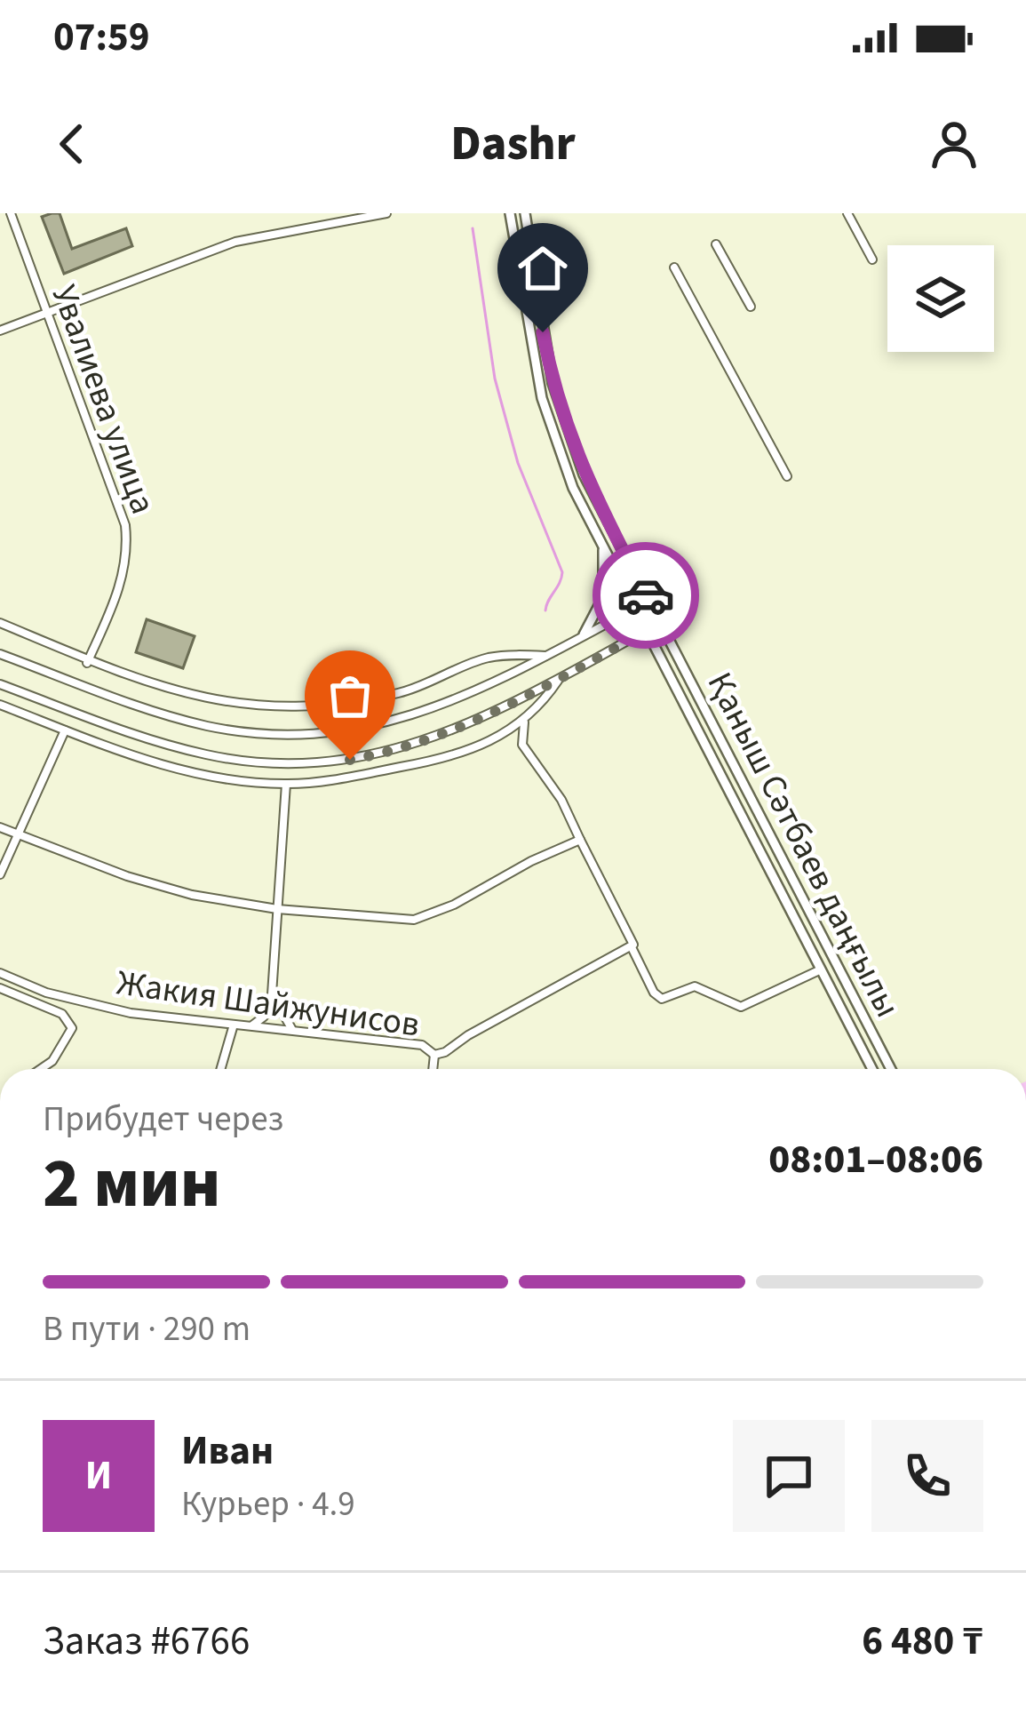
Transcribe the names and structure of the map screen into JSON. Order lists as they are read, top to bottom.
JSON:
{
  "streets": {
    "main road": ["Қаныш Сәтбаев даңғылы"],
    "street": ["Увалиева улица", "Жакия Шайжунисов"]
  },
  "page": {
    "status": "07:59",
    "header": "Dashr",
    "heading": ["2 мин", "Прибудет через", "08:01–08:06"],
    "panel": [
      "Иван",
      "Курьер · 4.9",
      "Заказ #6766",
      "6 480 ₸"
    ],
    "bar": "В пути · 290 m",
    "round": "И"
  }
}
